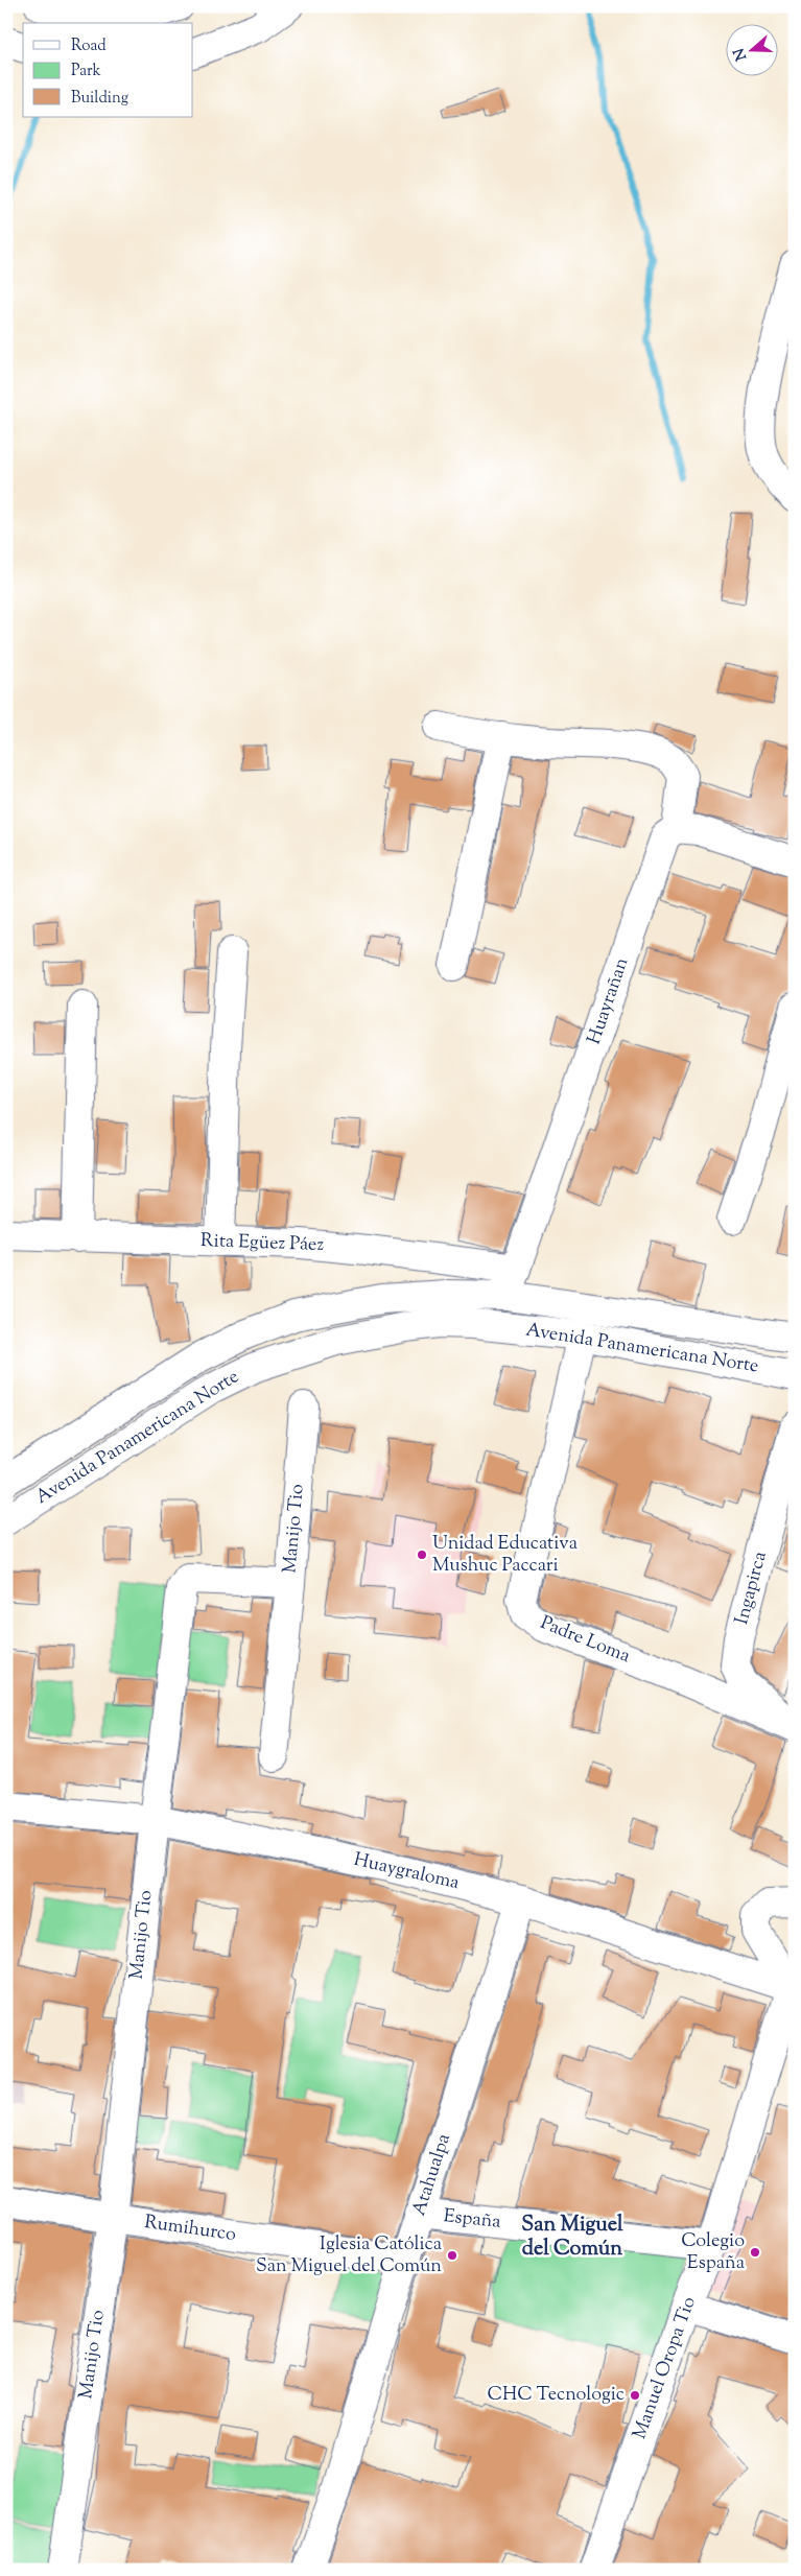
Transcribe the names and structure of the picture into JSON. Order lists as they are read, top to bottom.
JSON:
{
  "streets": {
    "main road": [
      "Huayrañan",
      "Rita Egüez Páez",
      "Avenida Panamericana Norte",
      "Manijo Tio",
      "Ingapirca",
      "Padre Loma",
      "Huaygraloma",
      "Atahualpa",
      "España",
      "Rumihurco",
      "Manuel Oropa Tio"
    ]
  },
  "crossings": [
    ["Huayrañan", "Rita Egüez Páez"],
    ["Huayrañan", "Avenida Panamericana Norte"],
    ["Avenida Panamericana Norte", "Padre Loma"],
    ["Manijo Tio", "Huaygraloma"],
    ["Manijo Tio", "Rumihurco"],
    ["Ingapirca", "Padre Loma"],
    ["Huaygraloma", "Atahualpa"],
    ["Huaygraloma", "Manuel Oropa Tio"],
    ["Atahualpa", "España"],
    ["Atahualpa", "Rumihurco"],
    ["España", "Manuel Oropa Tio"]
  ],
  "districts": ["San Miguel del Común"],
  "places": [
    "Unidad Educativa Mushuc Paccari",
    "Colegio España",
    "Iglesia Católica San Miguel del Común",
    "CHC Tecnologic"
  ],
  "legend": ["Road", "Park", "Building"],
  "north": "left"
}
